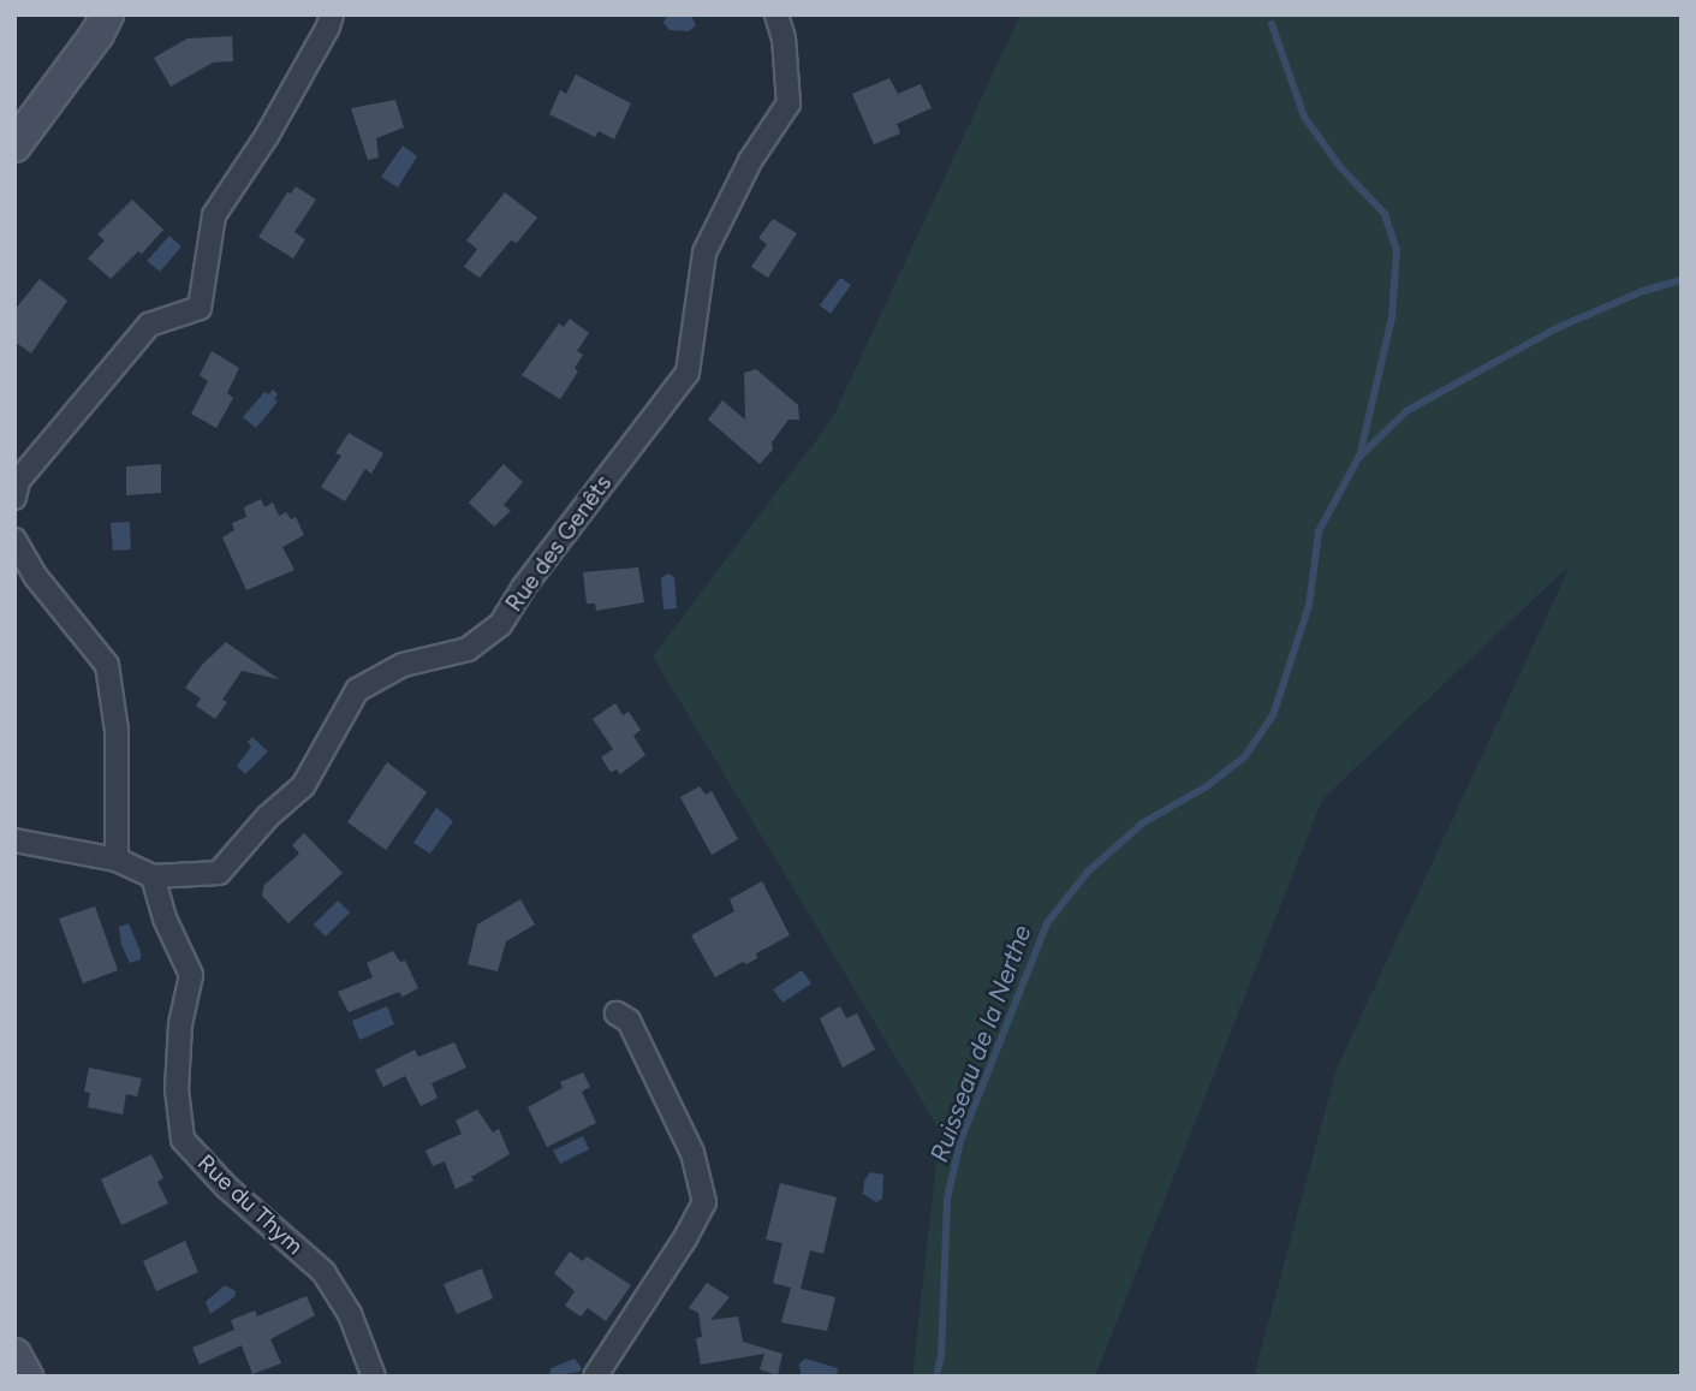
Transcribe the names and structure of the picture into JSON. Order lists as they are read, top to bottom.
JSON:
{
  "streets": {
    "street": ["Rue des Genêts", "Rue du Thym"]
  },
  "crossings": [
    ["Rue des Genêts", "Rue du Thym"]
  ],
  "water": ["Ruisseau de la Nerthe"]
}
